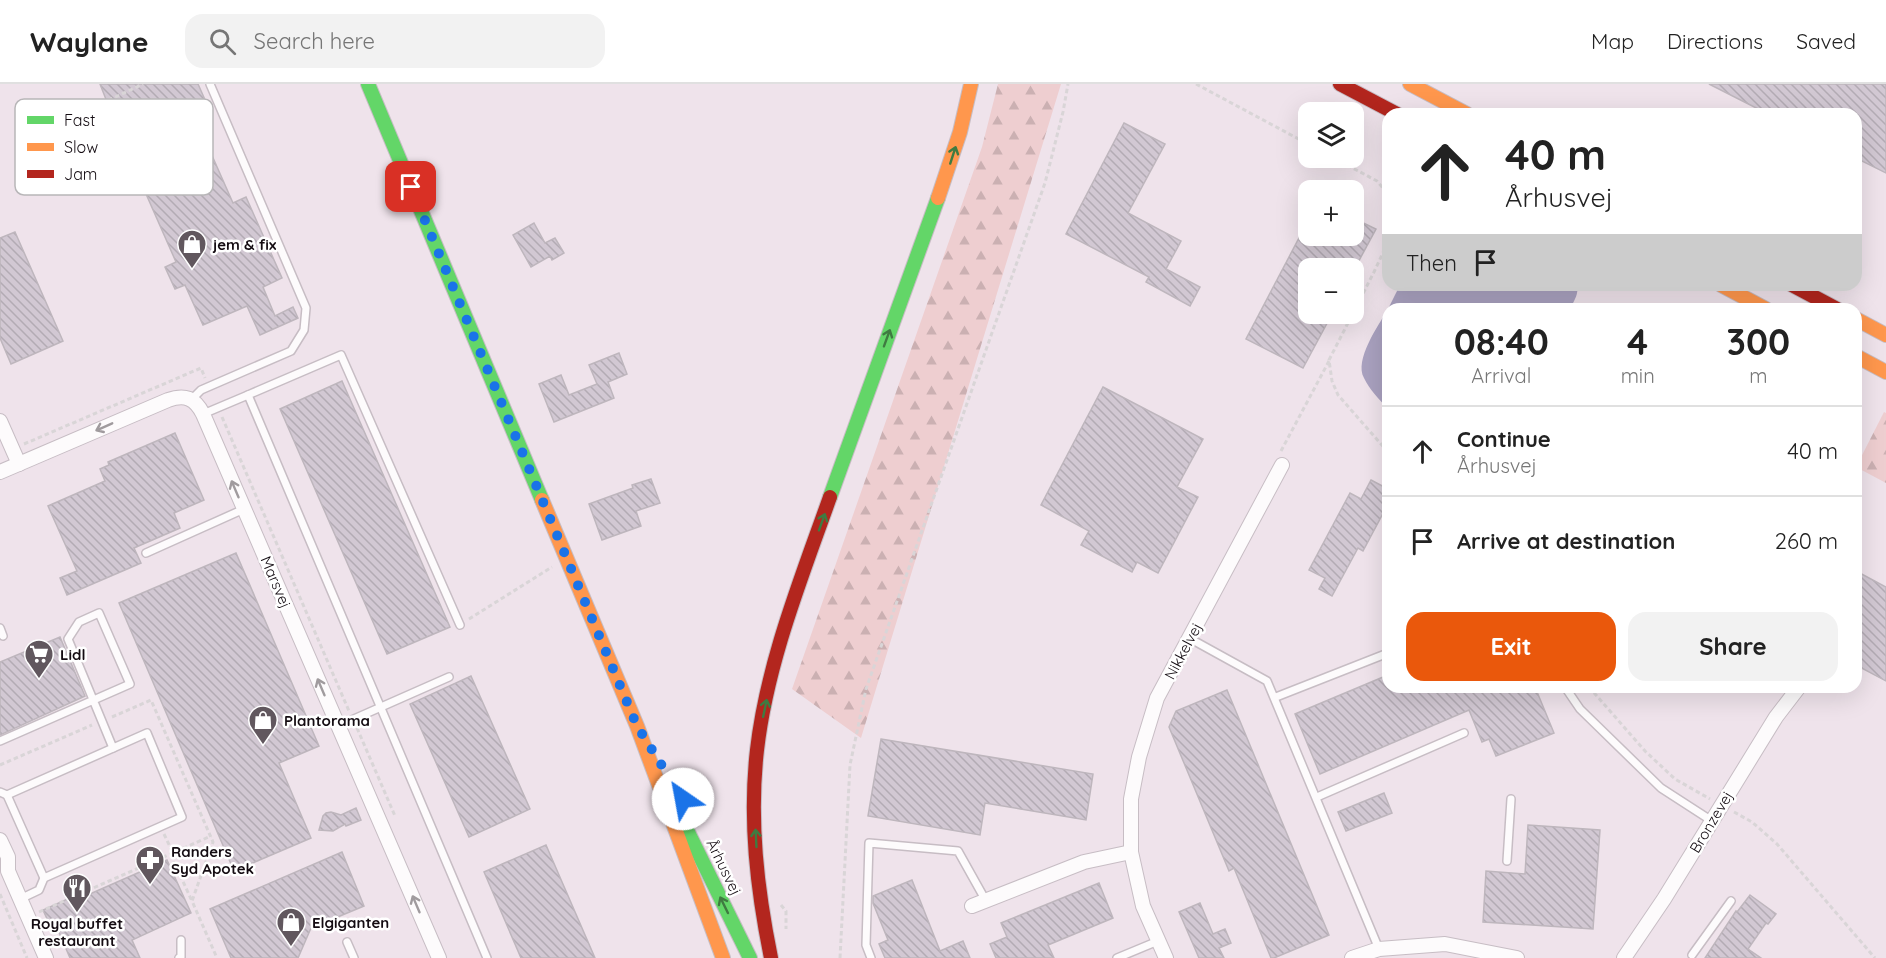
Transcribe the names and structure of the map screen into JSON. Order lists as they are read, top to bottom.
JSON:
{
  "streets": {
    "main road": ["Århusvej"],
    "street": ["Marsvej", "Nikkelvej", "Bronzevej"]
  },
  "one_way": ["Marsvej"],
  "places": {
    "shop": ["jem & fix", "Plantorama", "Elgiganten"],
    "supermarket": ["Lidl"],
    "pharmacy": ["Randers Syd Apotek"],
    "restaurant": ["Royal buffet restaurant"]
  },
  "legend": ["Fast", "Slow", "Jam"],
  "page": {
    "header": "Waylane",
    "search": "Search here",
    "nav": ["Map", "Directions", "Saved"],
    "map_buttons": ["+", "−"],
    "turn": ["40 m", "Århusvej"],
    "then": "Then",
    "eta": [
      "08:40",
      "Arrival",
      "4",
      "min",
      "300",
      "m"
    ],
    "list": [
      {
        "name": "Continue",
        "note": "Århusvej",
        "value": "40 m"
      },
      {
        "name": "Arrive at destination",
        "value": "260 m"
      }
    ],
    "buttons": ["Exit", "Share"]
  }
}
